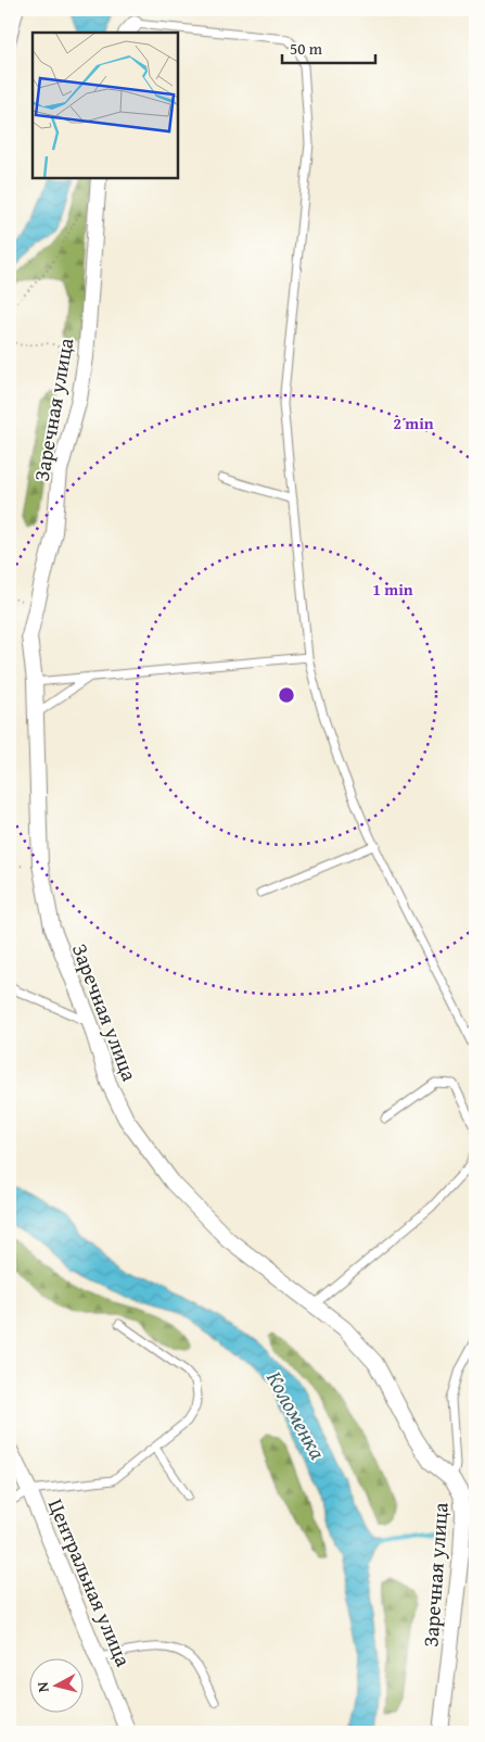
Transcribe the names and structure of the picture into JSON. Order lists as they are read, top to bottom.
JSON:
{
  "streets": {
    "street": ["Заречная улица", "Центральная улица"]
  },
  "water": ["Коломенка"],
  "scale_bar": "50 m",
  "north": "left",
  "rings": ["2 min", "1 min"]
}
